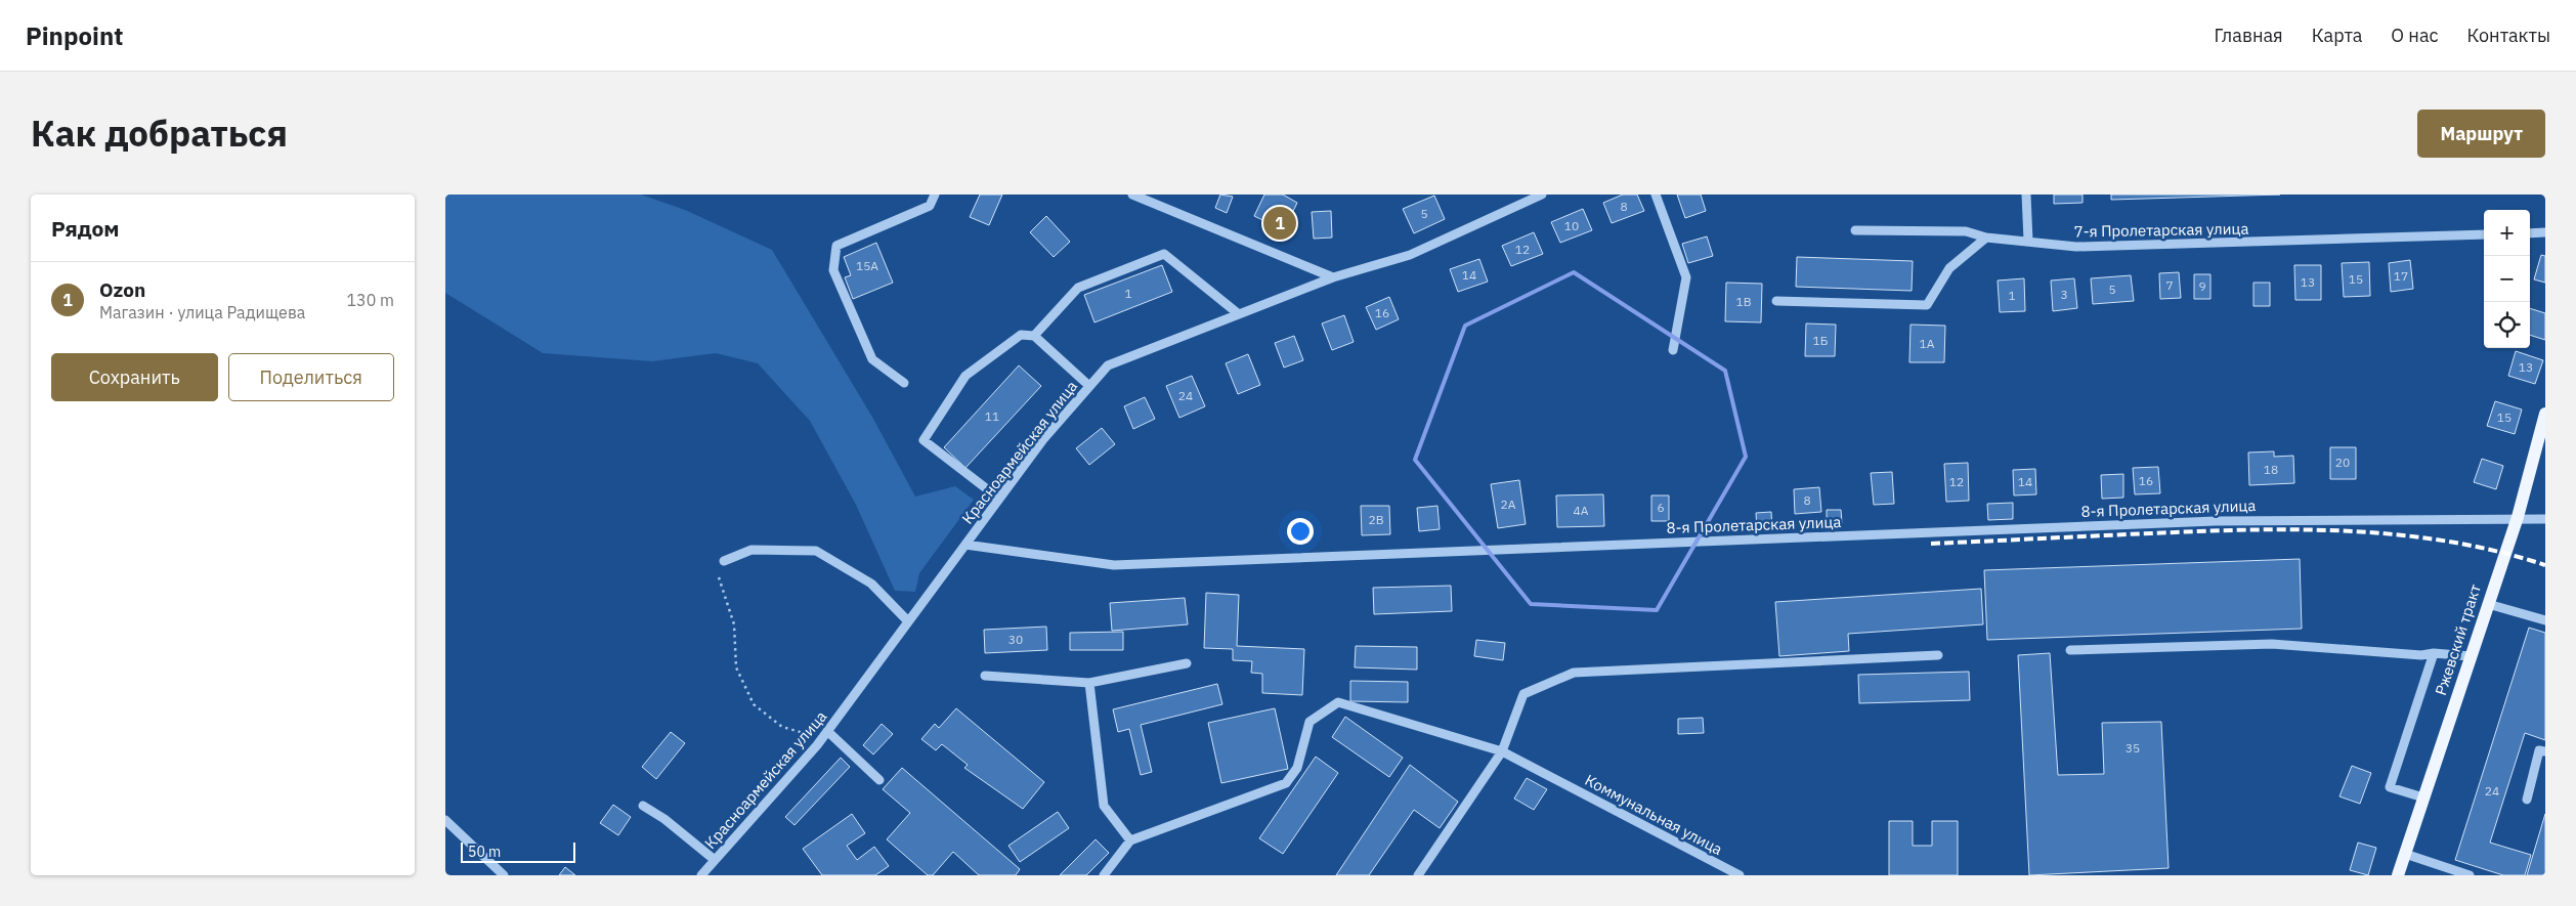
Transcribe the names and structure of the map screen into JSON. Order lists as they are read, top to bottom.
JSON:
{
  "streets": {
    "main road": ["Ржевский тракт"],
    "street": [
      "7-я Пролетарская улица",
      "Красноармейская улица",
      "8-я Пролетарская улица",
      "Коммунальная улица"
    ]
  },
  "crossings": [
    ["Красноармейская улица", "8-я Пролетарская улица"],
    ["8-я Пролетарская улица", "Ржевский тракт"]
  ],
  "house_numbers": [
    "8",
    "5",
    "10",
    "12",
    "15А",
    "14",
    "17",
    "15",
    "13",
    "7",
    "9",
    "5",
    "1",
    "3",
    "1",
    "1В",
    "16",
    "1Б",
    "1А",
    "13",
    "24",
    "11",
    "15",
    "20",
    "18",
    "16",
    "12",
    "14",
    "8",
    "2А",
    "6",
    "4А",
    "2В",
    "30",
    "35",
    "24"
  ],
  "scale_bar": "50 m",
  "page": {
    "header": "Pinpoint",
    "nav": [
      "Главная",
      "Карта",
      "О нас",
      "Контакты"
    ],
    "title": "Как добраться",
    "buttons": [
      "Маршрут",
      ["Сохранить", "Поделиться"]
    ],
    "heading": "Рядом",
    "pins": "1",
    "map_buttons": ["+", "−"],
    "list": [
      {
        "mark": "1",
        "name": "Ozon",
        "note": "Магазин · улица Радищева",
        "value": "130 m"
      }
    ],
    "scale": "50 m"
  }
}
